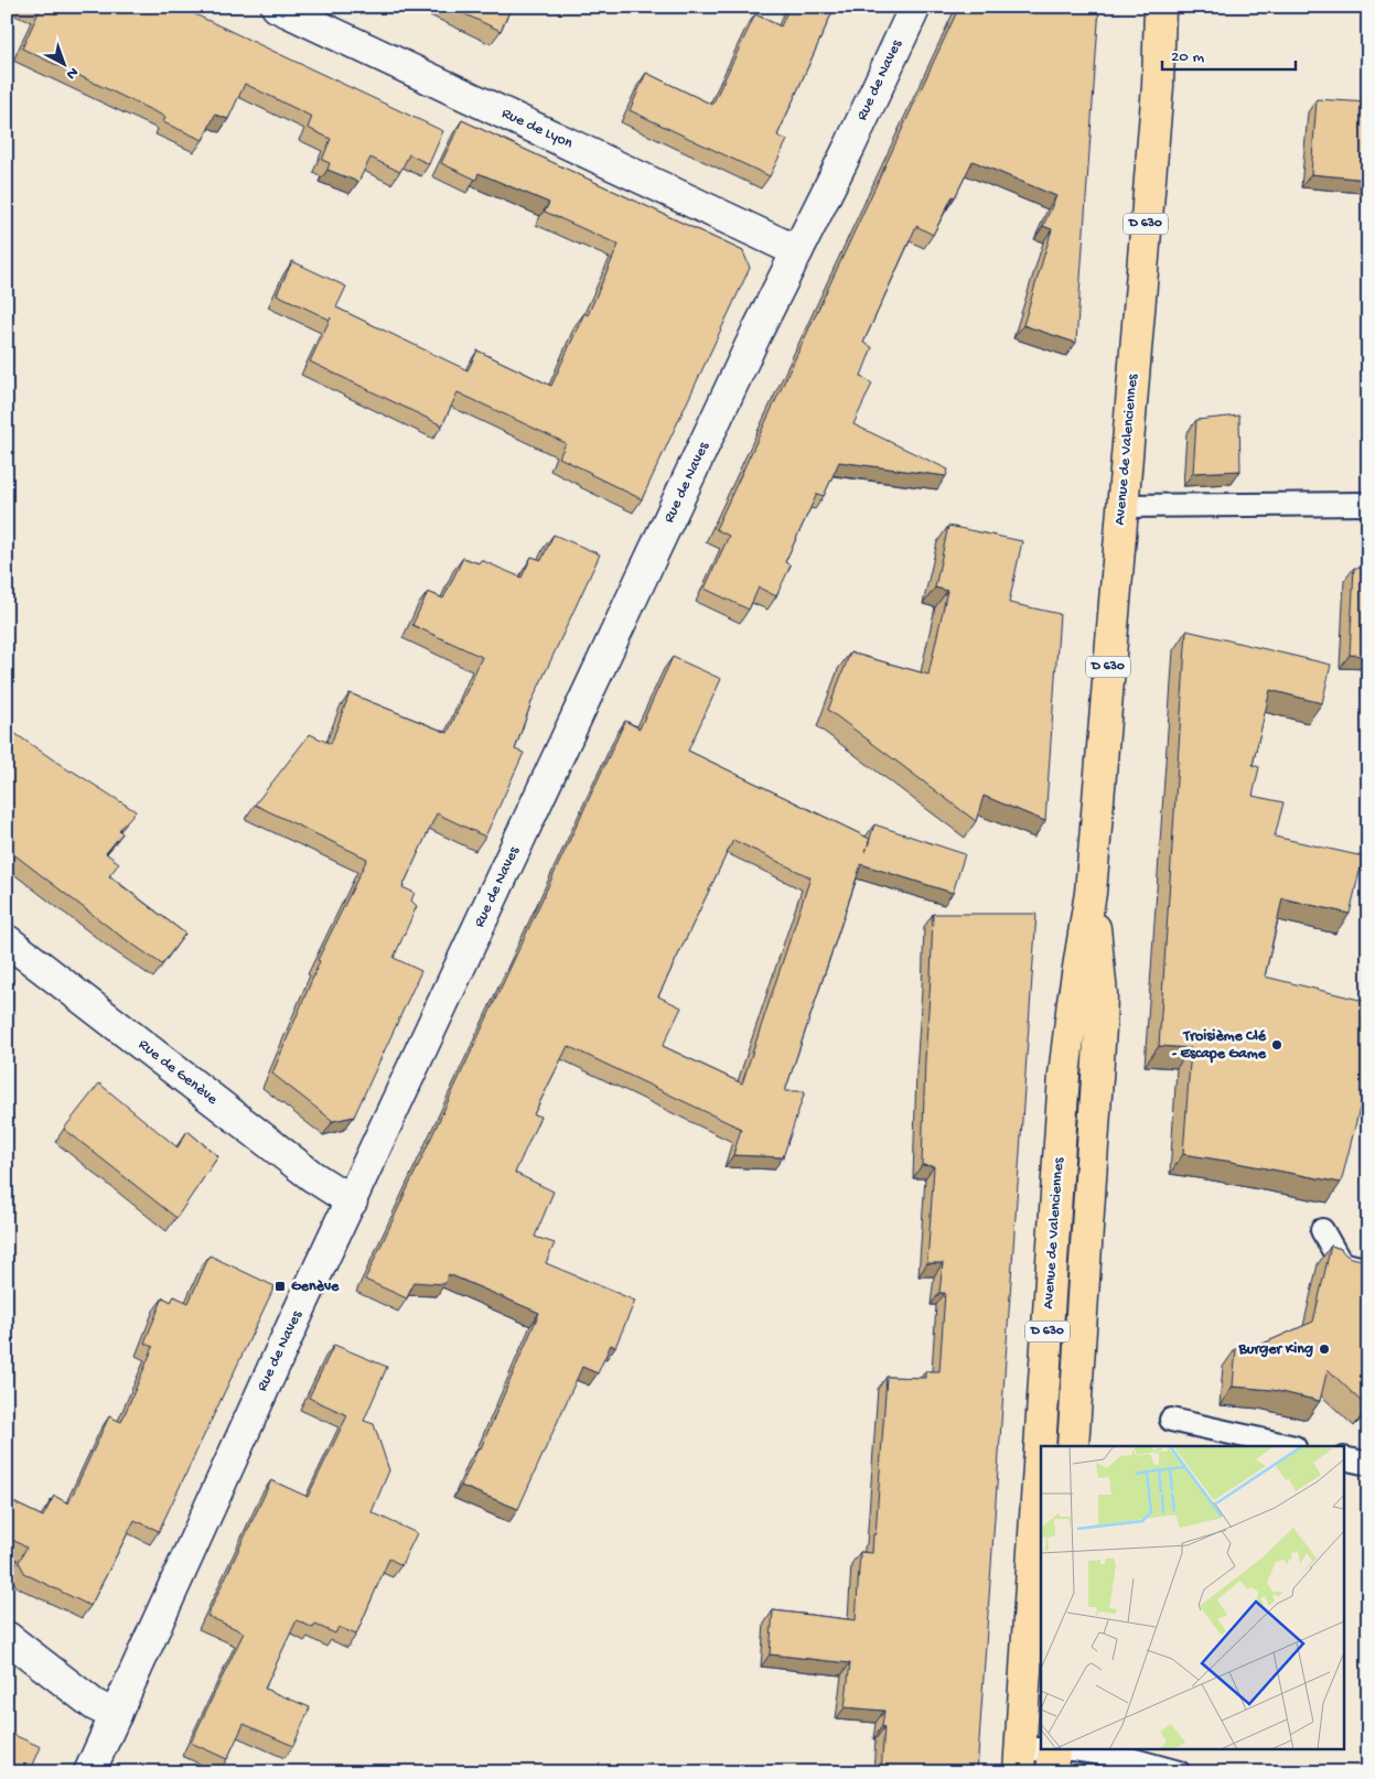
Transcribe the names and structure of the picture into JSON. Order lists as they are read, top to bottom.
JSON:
{
  "streets": {
    "main road": [
      "Rue de Naves",
      "Rue de Lyon",
      "D 630",
      "Avenue de Valenciennes",
      "Rue de Genève"
    ]
  },
  "crossings": [
    ["Rue de Naves", "Rue de Lyon"],
    ["Rue de Naves", "Rue de Genève"]
  ],
  "places": {
    "other": ["Troisième Clé - Escape Game", "Burger King"],
    "transit": ["Genève"]
  },
  "scale_bar": "20 m",
  "north": "bottom right"
}
